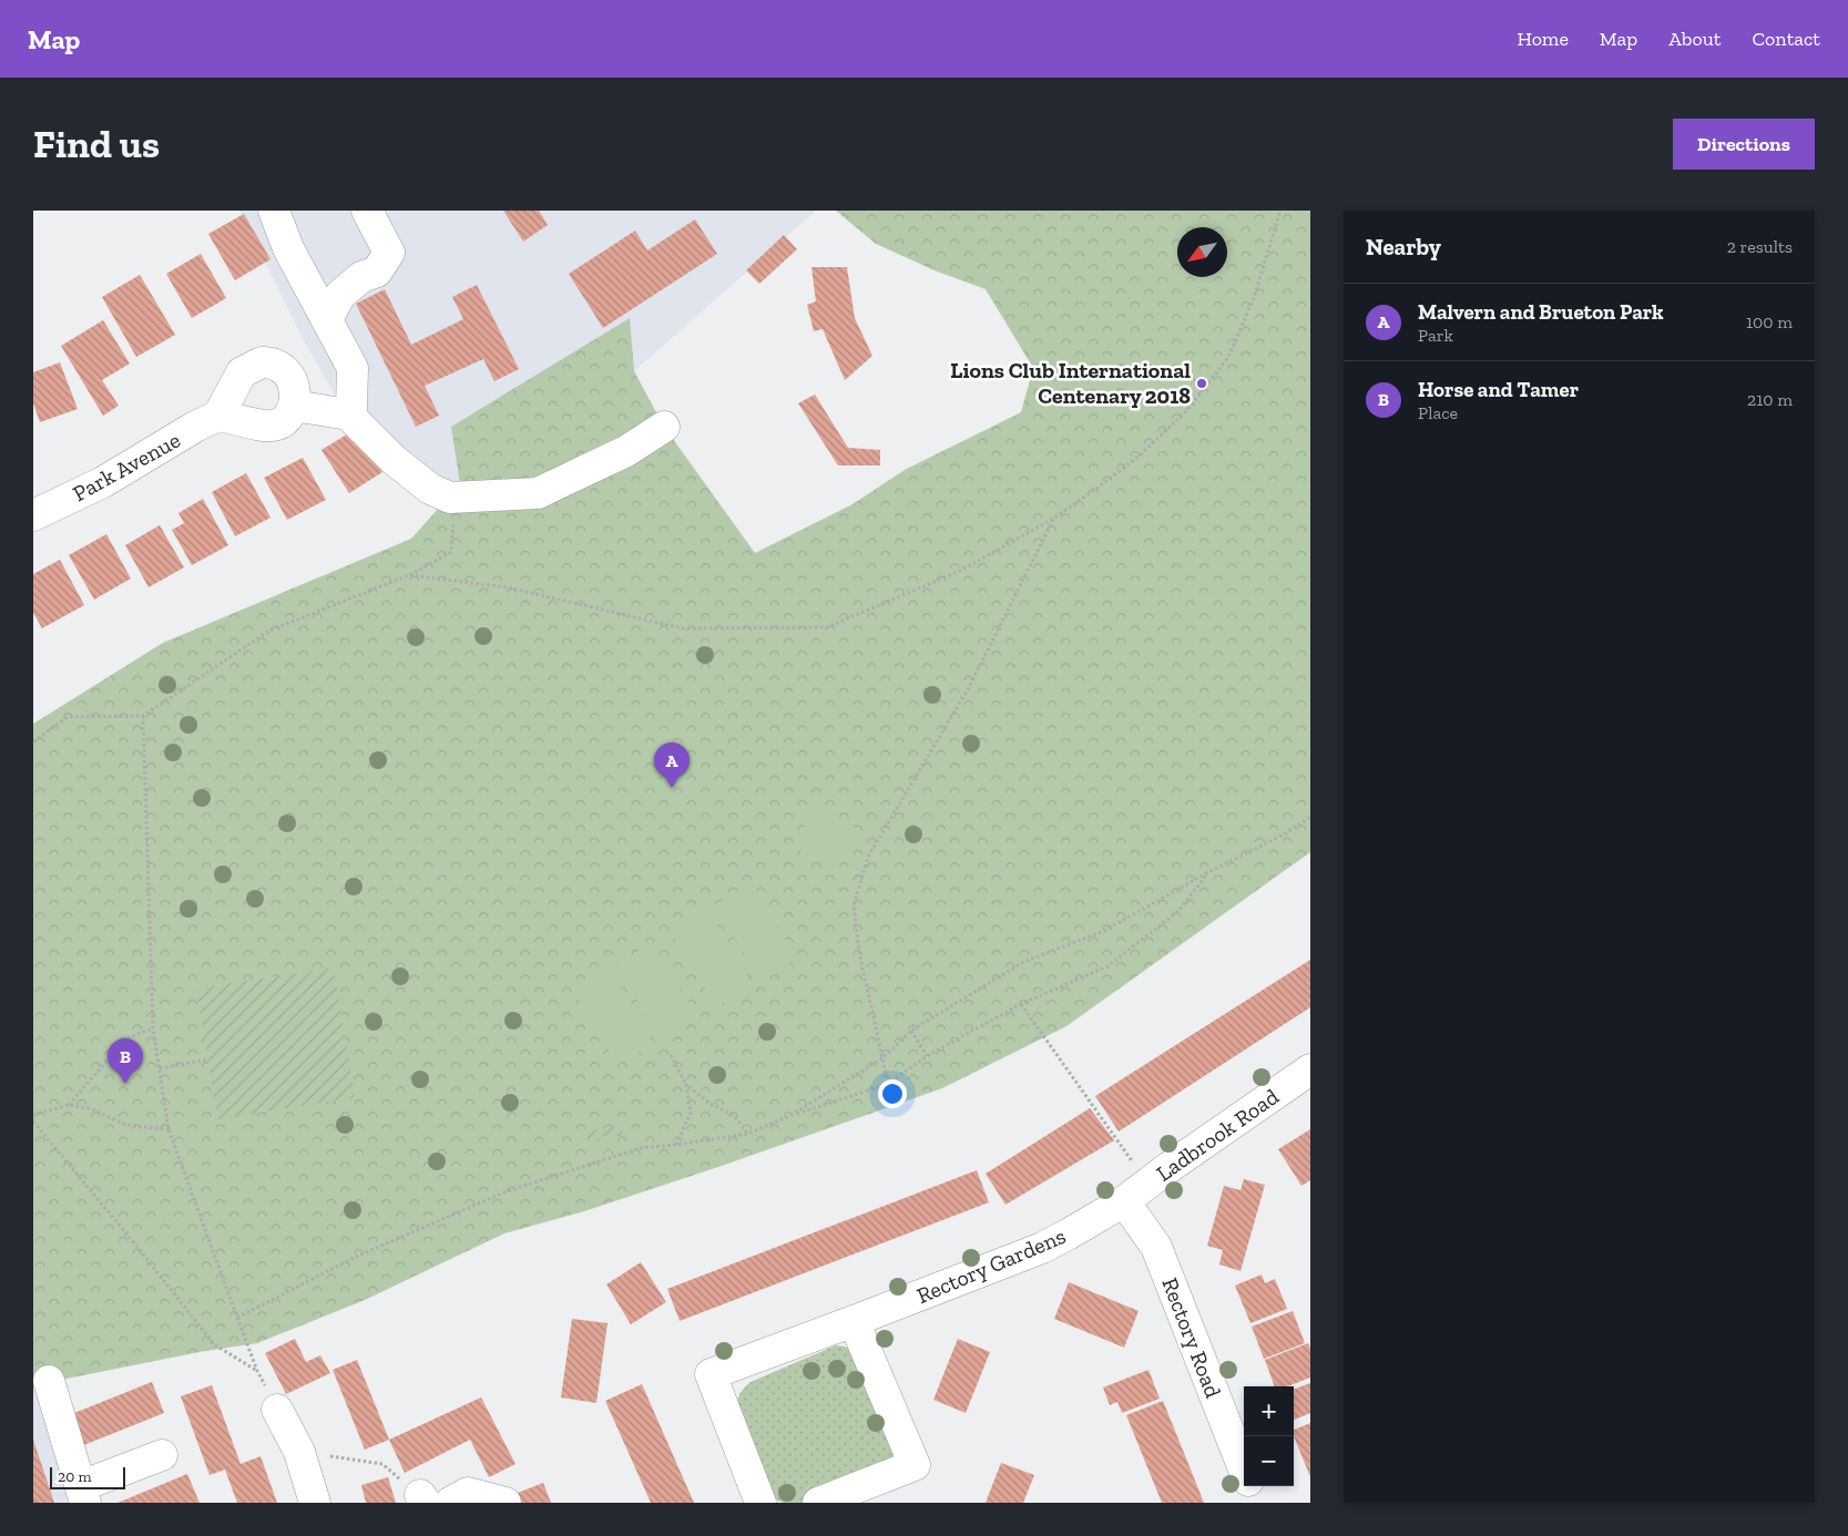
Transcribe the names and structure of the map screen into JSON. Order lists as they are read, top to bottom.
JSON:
{
  "streets": {
    "street": [
      "Park Avenue",
      "Ladbrook Road",
      "Rectory Gardens",
      "Rectory Road"
    ]
  },
  "crossings": [
    ["Ladbrook Road", "Rectory Gardens"],
    ["Ladbrook Road", "Rectory Road"],
    ["Rectory Gardens", "Rectory Road"]
  ],
  "places": ["Lions Club International Centenary 2018"],
  "scale_bar": "20 m",
  "north": "bottom left",
  "page": {
    "header": "Map",
    "nav": [
      "Home",
      "Map",
      "About",
      "Contact"
    ],
    "buttons": "Directions",
    "title": "Find us",
    "heading": ["Nearby", "2 results"],
    "list": [
      {
        "mark": "A",
        "name": "Malvern and Brueton Park",
        "note": "Park",
        "value": "100 m"
      },
      {
        "mark": "B",
        "name": "Horse and Tamer",
        "note": "Place",
        "value": "210 m"
      }
    ],
    "pins": ["A", "B"],
    "map_buttons": ["+", "−"],
    "scale": "20 m"
  }
}
